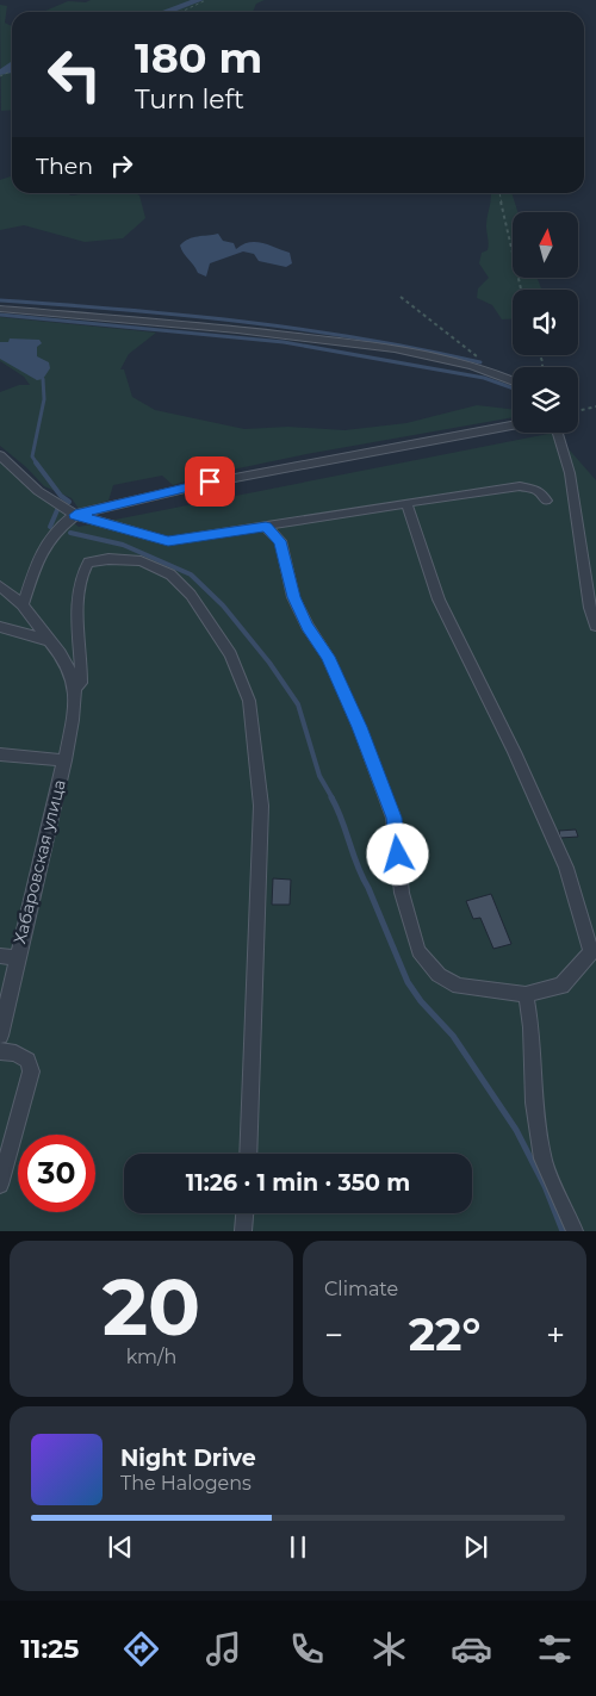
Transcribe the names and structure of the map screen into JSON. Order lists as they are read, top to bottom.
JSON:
{
  "streets": {
    "street": ["Хабаровская улица"]
  },
  "north": "top",
  "page": {
    "turn": ["180 m", "Turn left"],
    "then": "Then",
    "limit": "30",
    "trip": "11:26 · 1 min · 350 m",
    "tile": [
      ["20", "km/h"],
      "Climate"
    ],
    "heat": ["−", "22°", "+"],
    "song": ["Night Drive", "The Halogens"],
    "tabs": "11:25"
  }
}
